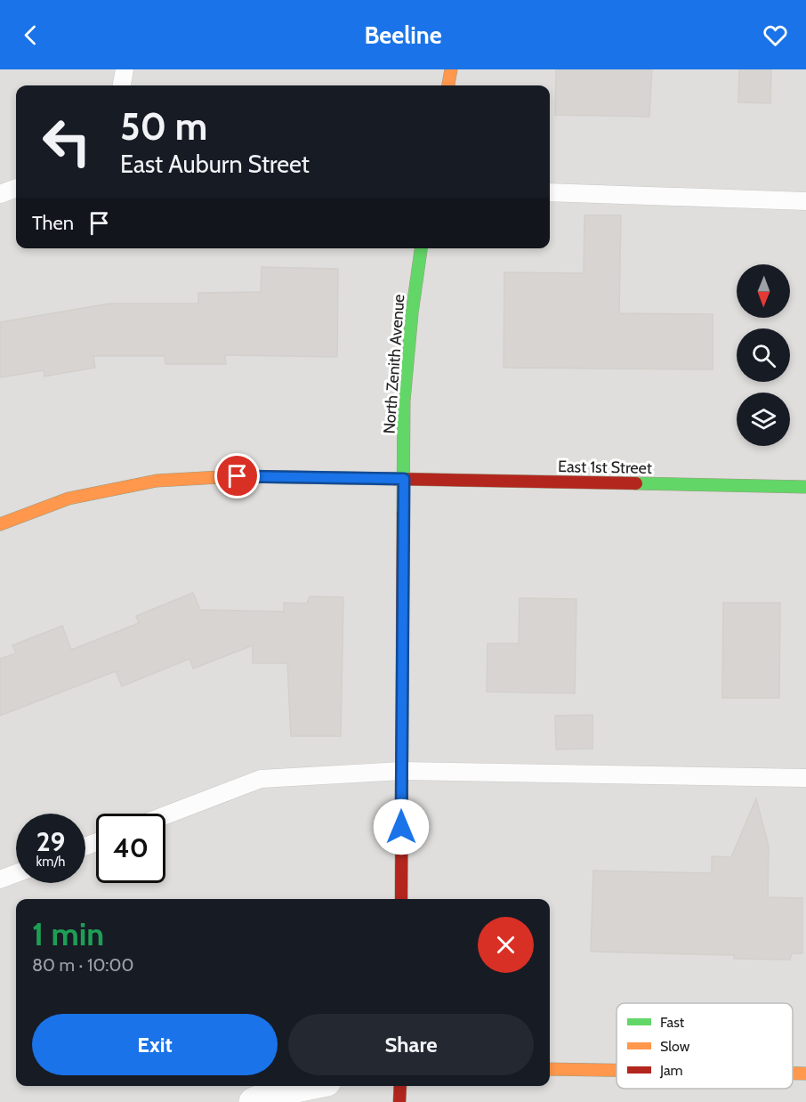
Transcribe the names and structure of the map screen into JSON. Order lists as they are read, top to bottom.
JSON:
{
  "streets": {
    "street": ["North Zenith Avenue", "East 1st Street"]
  },
  "crossings": [
    ["North Zenith Avenue", "East 1st Street"]
  ],
  "legend": ["Fast", "Slow", "Jam"],
  "north": "bottom",
  "page": {
    "header": "Beeline",
    "turn": ["50 m", "East Auburn Street"],
    "then": "Then",
    "speed": "29 km/h",
    "limit": "40",
    "heading": ["1 min", "80 m · 10:00"],
    "buttons": ["Exit", "Share"]
  }
}
